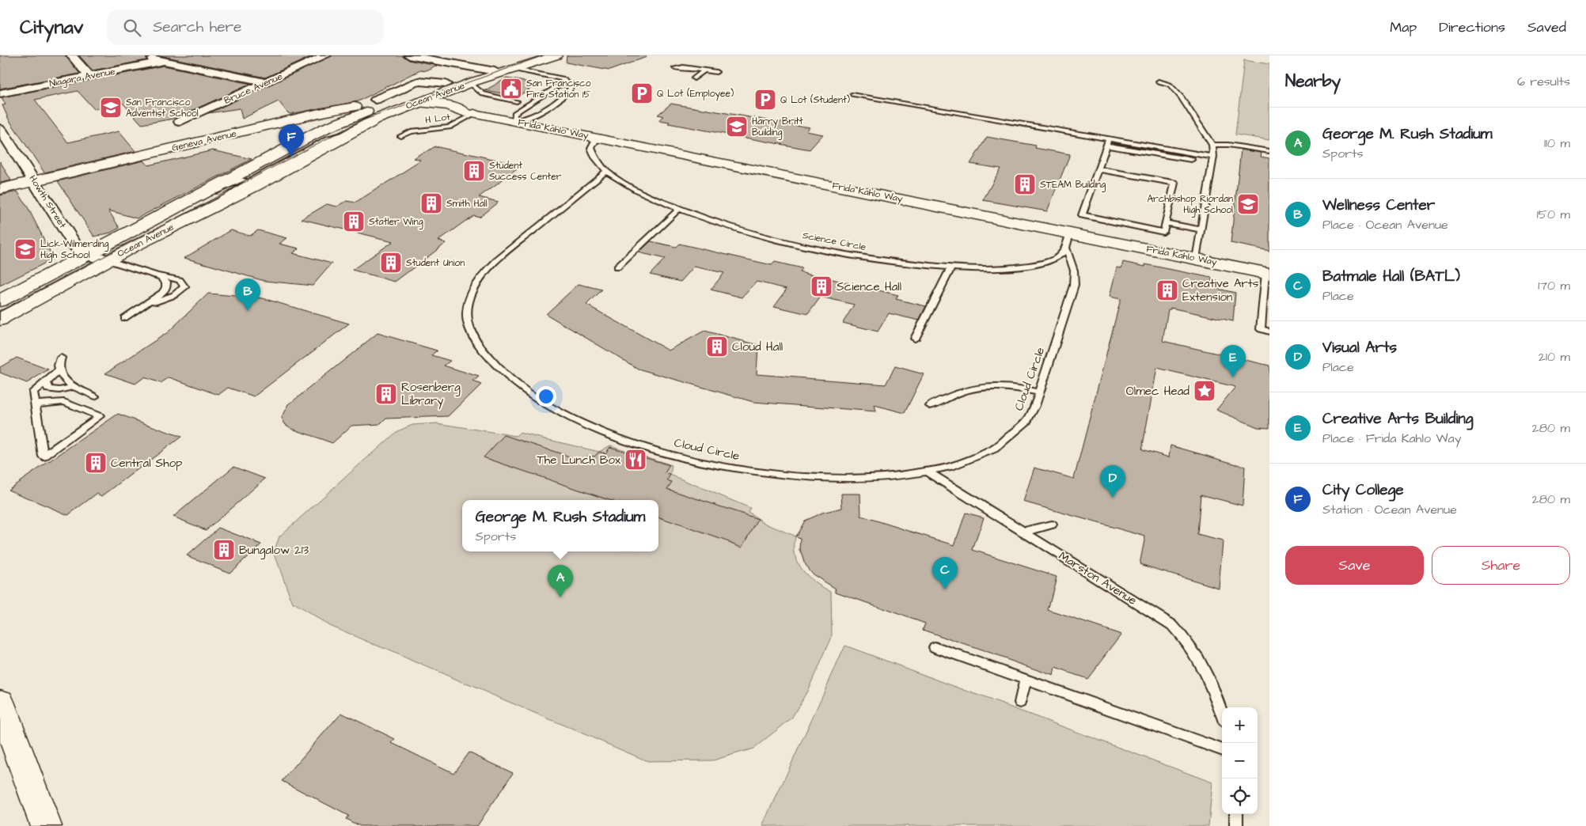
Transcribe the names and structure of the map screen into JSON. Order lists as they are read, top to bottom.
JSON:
{
  "streets": {
    "main road": ["Ocean Avenue", "Frida Kahlo Way", "Geneva Avenue"],
    "street": ["Niagara Avenue", "Bruce Avenue", "Howth Street"],
    "lane": [
      "H Lot",
      "Science Circle",
      "Cloud Circle",
      "Marston Avenue"
    ]
  },
  "crossings": [
    ["Ocean Avenue", "Frida Kahlo Way"],
    ["Ocean Avenue", "Geneva Avenue"],
    ["Ocean Avenue", "Howth Street"],
    ["H Lot", "Frida Kahlo Way"],
    ["Frida Kahlo Way", "Geneva Avenue"],
    ["Frida Kahlo Way", "Science Circle"],
    ["Frida Kahlo Way", "Cloud Circle"],
    ["Geneva Avenue", "Howth Street"],
    ["Science Circle", "Cloud Circle"],
    ["Cloud Circle", "Marston Avenue"]
  ],
  "places": {
    "public building": ["San Francisco Fire Station 15"],
    "parking": ["Q Lot (Employee)", "Q Lot (Student)"],
    "school or university": [
      "San Francisco Adventist School",
      "Harry Britt Building",
      "Archbishop Riordan High School",
      "Lick-Wilmerding High School"
    ],
    "building": [
      "Student Success Center",
      "STEAM Building",
      "Smith Hall",
      "Statler Wing",
      "Student Union",
      "Science Hall",
      "Creative Arts Extension",
      "Cloud Hall",
      "Rosenberg Library",
      "Central Shop",
      "Bungalow 213"
    ],
    "place": ["Olmec Head"],
    "restaurant": ["The Lunch Box"]
  },
  "page": {
    "header": "Citynav",
    "search": "Search here",
    "nav": ["Map", "Directions", "Saved"],
    "heading": ["Nearby", "6 results"],
    "list": [
      {
        "mark": "A",
        "name": "George M. Rush Stadium",
        "note": "Sports",
        "value": "110 m"
      },
      {
        "mark": "B",
        "name": "Wellness Center",
        "note": "Place · Ocean Avenue",
        "value": "150 m"
      },
      {
        "mark": "C",
        "name": "Batmale Hall (BATL)",
        "note": "Place",
        "value": "170 m"
      },
      {
        "mark": "D",
        "name": "Visual Arts",
        "note": "Place",
        "value": "210 m"
      },
      {
        "mark": "E",
        "name": "Creative Arts Building",
        "note": "Place · Frida Kahlo Way",
        "value": "280 m"
      },
      {
        "mark": "F",
        "name": "City College",
        "note": "Station · Ocean Avenue",
        "value": "280 m"
      }
    ],
    "pins": [
      "F",
      "B",
      "E",
      "D",
      "C",
      "A"
    ],
    "popup": ["George M. Rush Stadium", "Sports"],
    "buttons": ["Save", "Share"],
    "map_buttons": ["+", "−"]
  }
}
